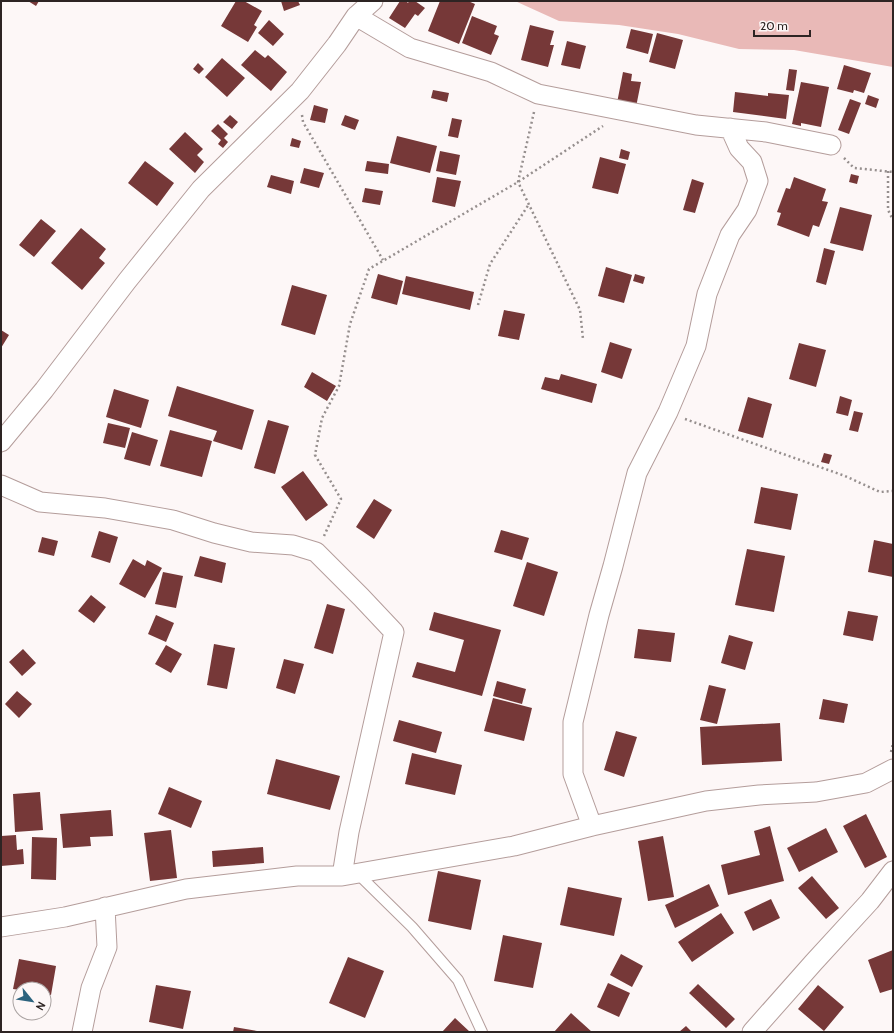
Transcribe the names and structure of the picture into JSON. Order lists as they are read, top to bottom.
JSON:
{
  "scale_bar": "20 m",
  "north": "bottom right"
}
